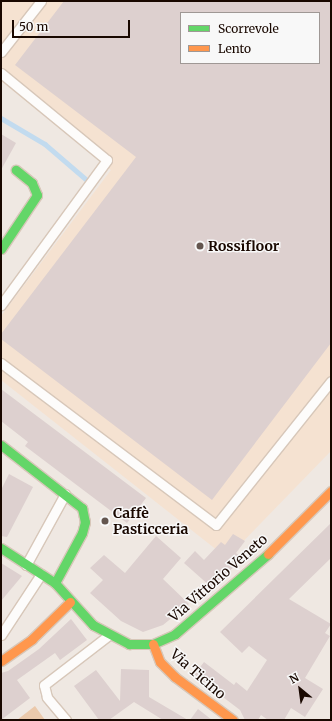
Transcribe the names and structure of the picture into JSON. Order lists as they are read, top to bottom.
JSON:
{
  "streets": {
    "street": ["Via Vittorio Veneto", "Via Ticino"]
  },
  "crossings": [
    ["Via Vittorio Veneto", "Via Ticino"]
  ],
  "places": ["Rossifloor", "Caffè Pasticceria"],
  "legend": ["Scorrevole", "Lento"],
  "scale_bar": "50 m",
  "north": "top left"
}
